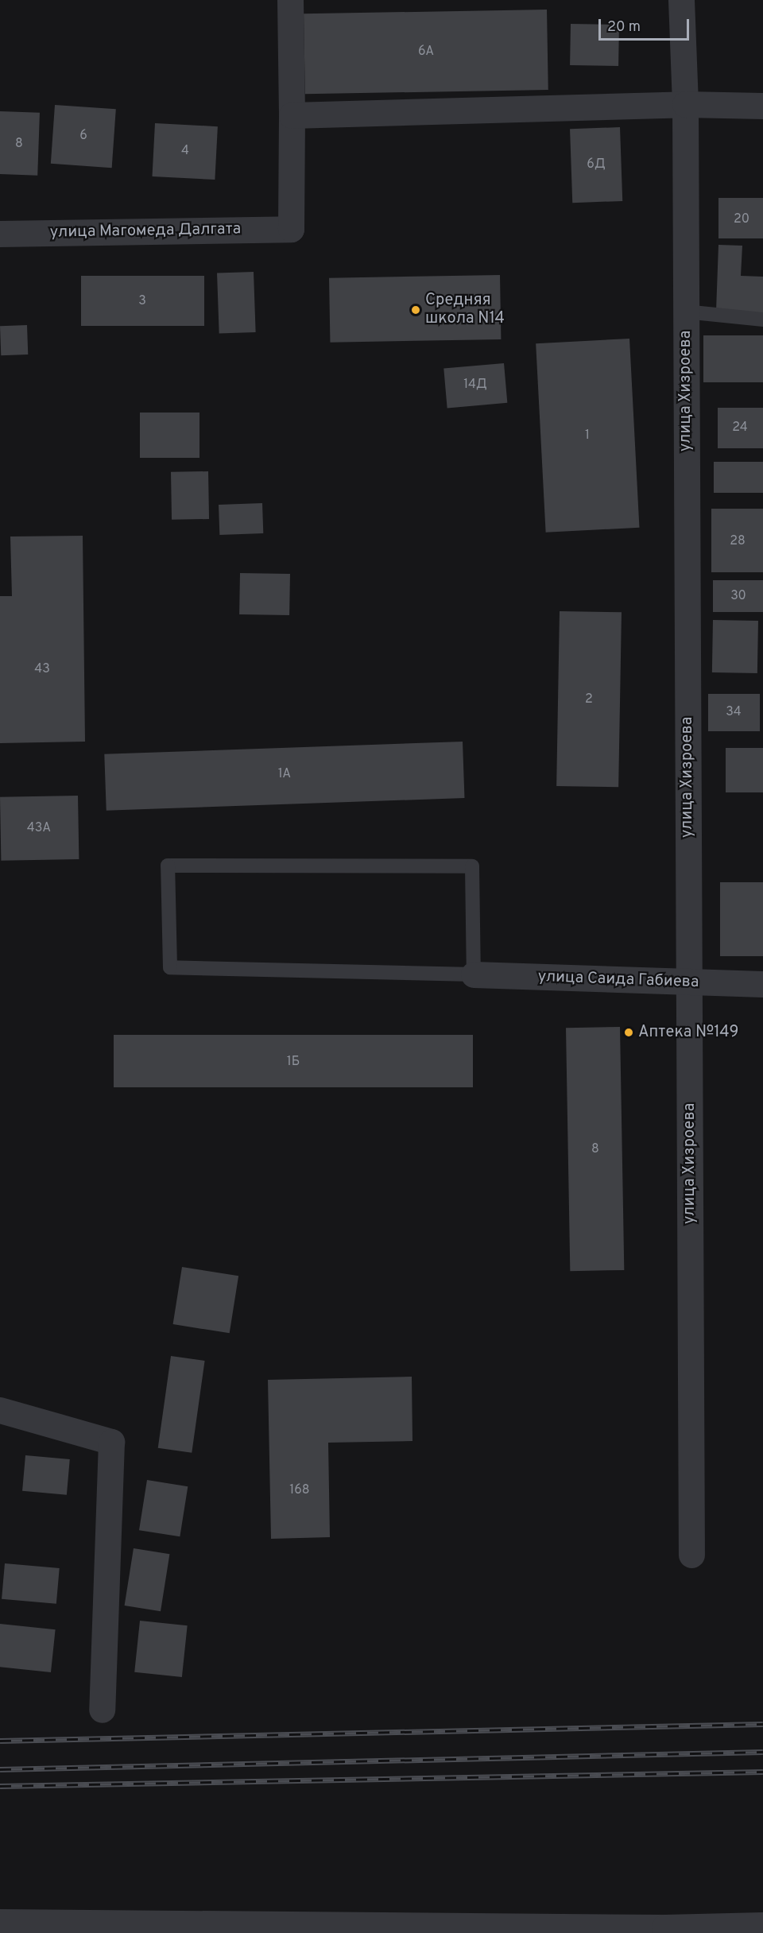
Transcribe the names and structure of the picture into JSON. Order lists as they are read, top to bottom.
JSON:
{
  "streets": {
    "street": ["улица Магомеда Далгата", "улица Хизроева", "улица Саида Габиева"]
  },
  "crossings": [
    ["улица Хизроева", "улица Саида Габиева"]
  ],
  "places": ["Средняя школа N14", "Аптека №149"],
  "house_numbers": [
    "6А",
    "6",
    "8",
    "4",
    "6Д",
    "20",
    "3",
    "14Д",
    "24",
    "1",
    "28",
    "30",
    "43",
    "2",
    "34",
    "1А",
    "43А",
    "1Б",
    "8",
    "168"
  ],
  "scale_bar": "20 m"
}
